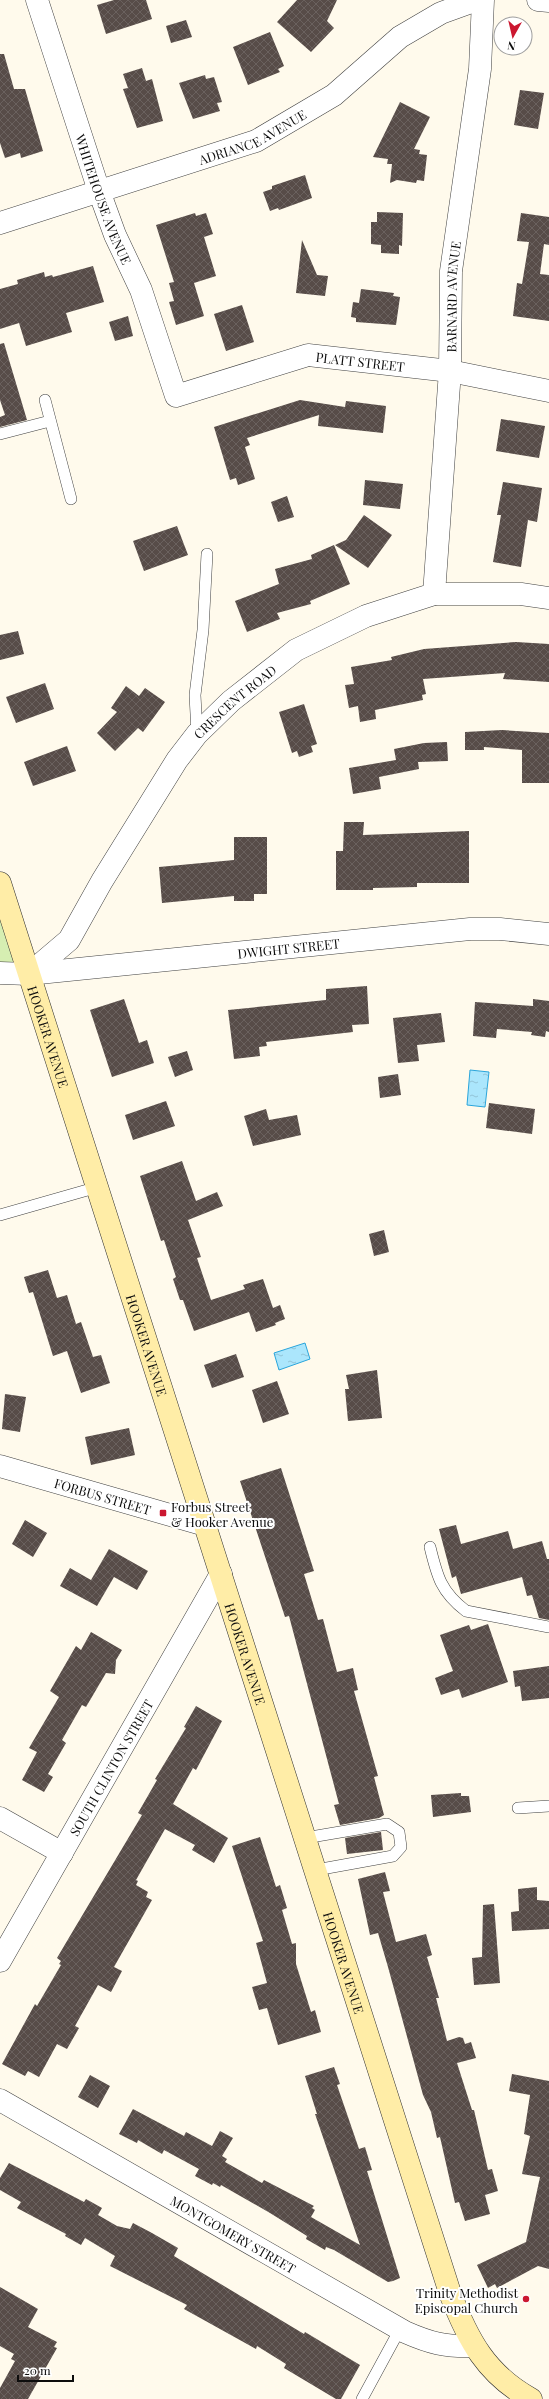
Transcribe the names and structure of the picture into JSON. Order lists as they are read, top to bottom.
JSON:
{
  "streets": {
    "street": [
      "ADRIANCE AVENUE",
      "WHITEHOUSE AVENUE",
      "BARNARD AVENUE",
      "PLATT STREET",
      "CRESCENT ROAD",
      "DWIGHT STREET",
      "HOOKER AVENUE",
      "FORBUS STREET",
      "SOUTH CLINTON STREET",
      "MONTGOMERY STREET"
    ]
  },
  "crossings": [
    ["ADRIANCE AVENUE", "WHITEHOUSE AVENUE"],
    ["WHITEHOUSE AVENUE", "PLATT STREET"],
    ["BARNARD AVENUE", "PLATT STREET"],
    ["BARNARD AVENUE", "CRESCENT ROAD"],
    ["CRESCENT ROAD", "DWIGHT STREET"],
    ["CRESCENT ROAD", "HOOKER AVENUE"],
    ["DWIGHT STREET", "HOOKER AVENUE"],
    ["HOOKER AVENUE", "FORBUS STREET"],
    ["HOOKER AVENUE", "SOUTH CLINTON STREET"],
    ["HOOKER AVENUE", "MONTGOMERY STREET"]
  ],
  "places": {
    "transit": ["Forbus Street & Hooker Avenue"],
    "other": ["Trinity Methodist Episcopal Church"]
  },
  "scale_bar": "20 m",
  "north": "bottom"
}
